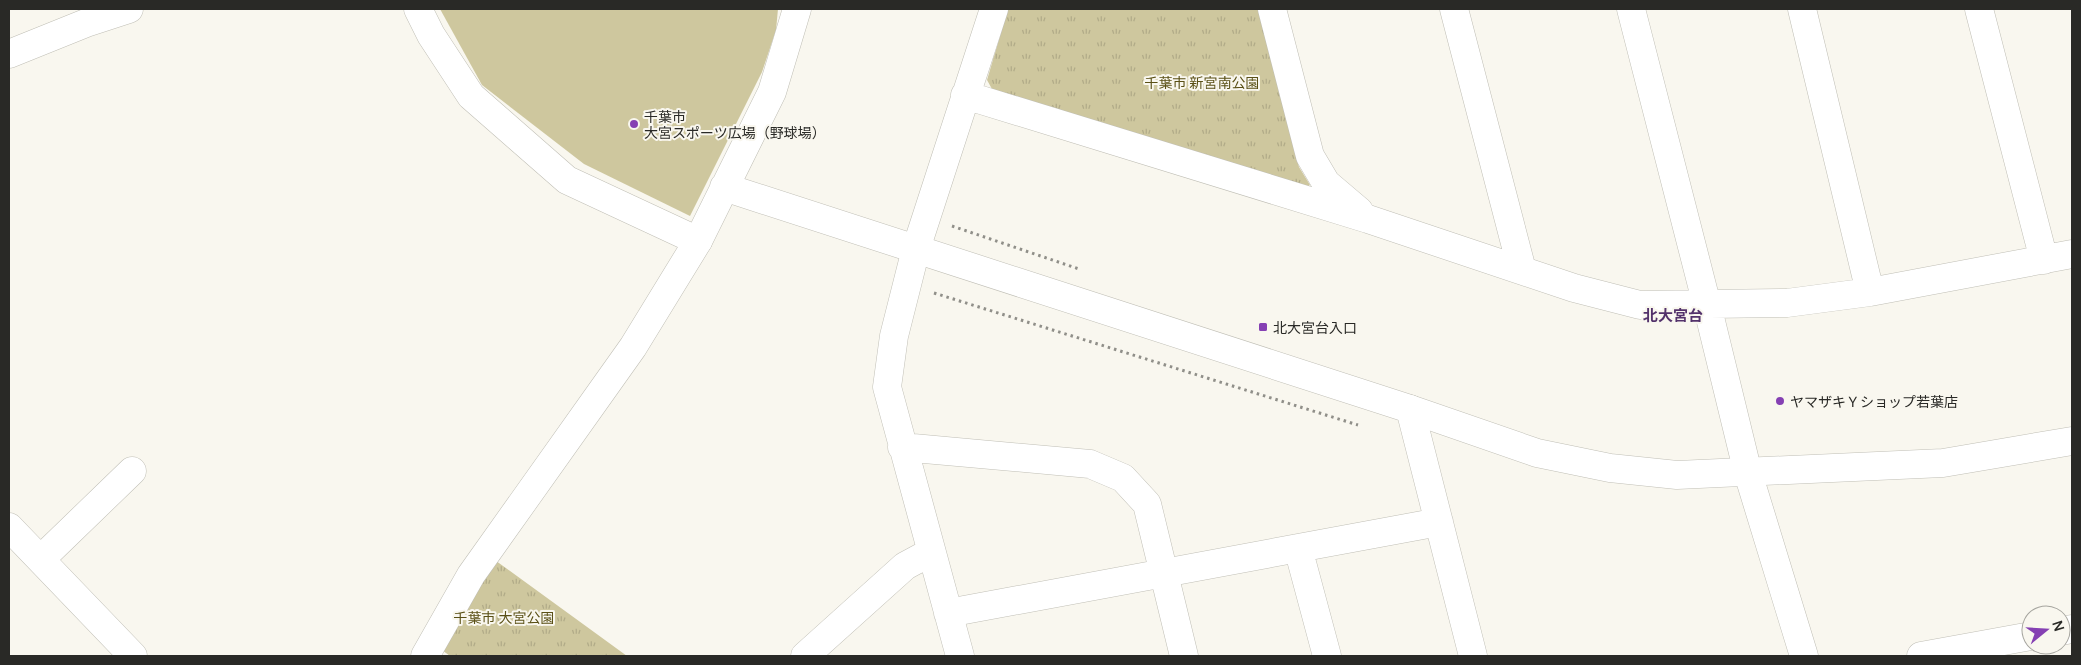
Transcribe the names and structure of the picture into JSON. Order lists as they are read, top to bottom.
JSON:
{
  "districts": ["北大宮台"],
  "parks": ["千葉市 新宮南公園", "千葉市 大宮公園"],
  "places": {
    "other": ["千葉市 大宮スポーツ広場（野球場）", "ヤマザキＹショップ若葉店"],
    "transit": ["北大宮台入口"]
  },
  "north": "right"
}
